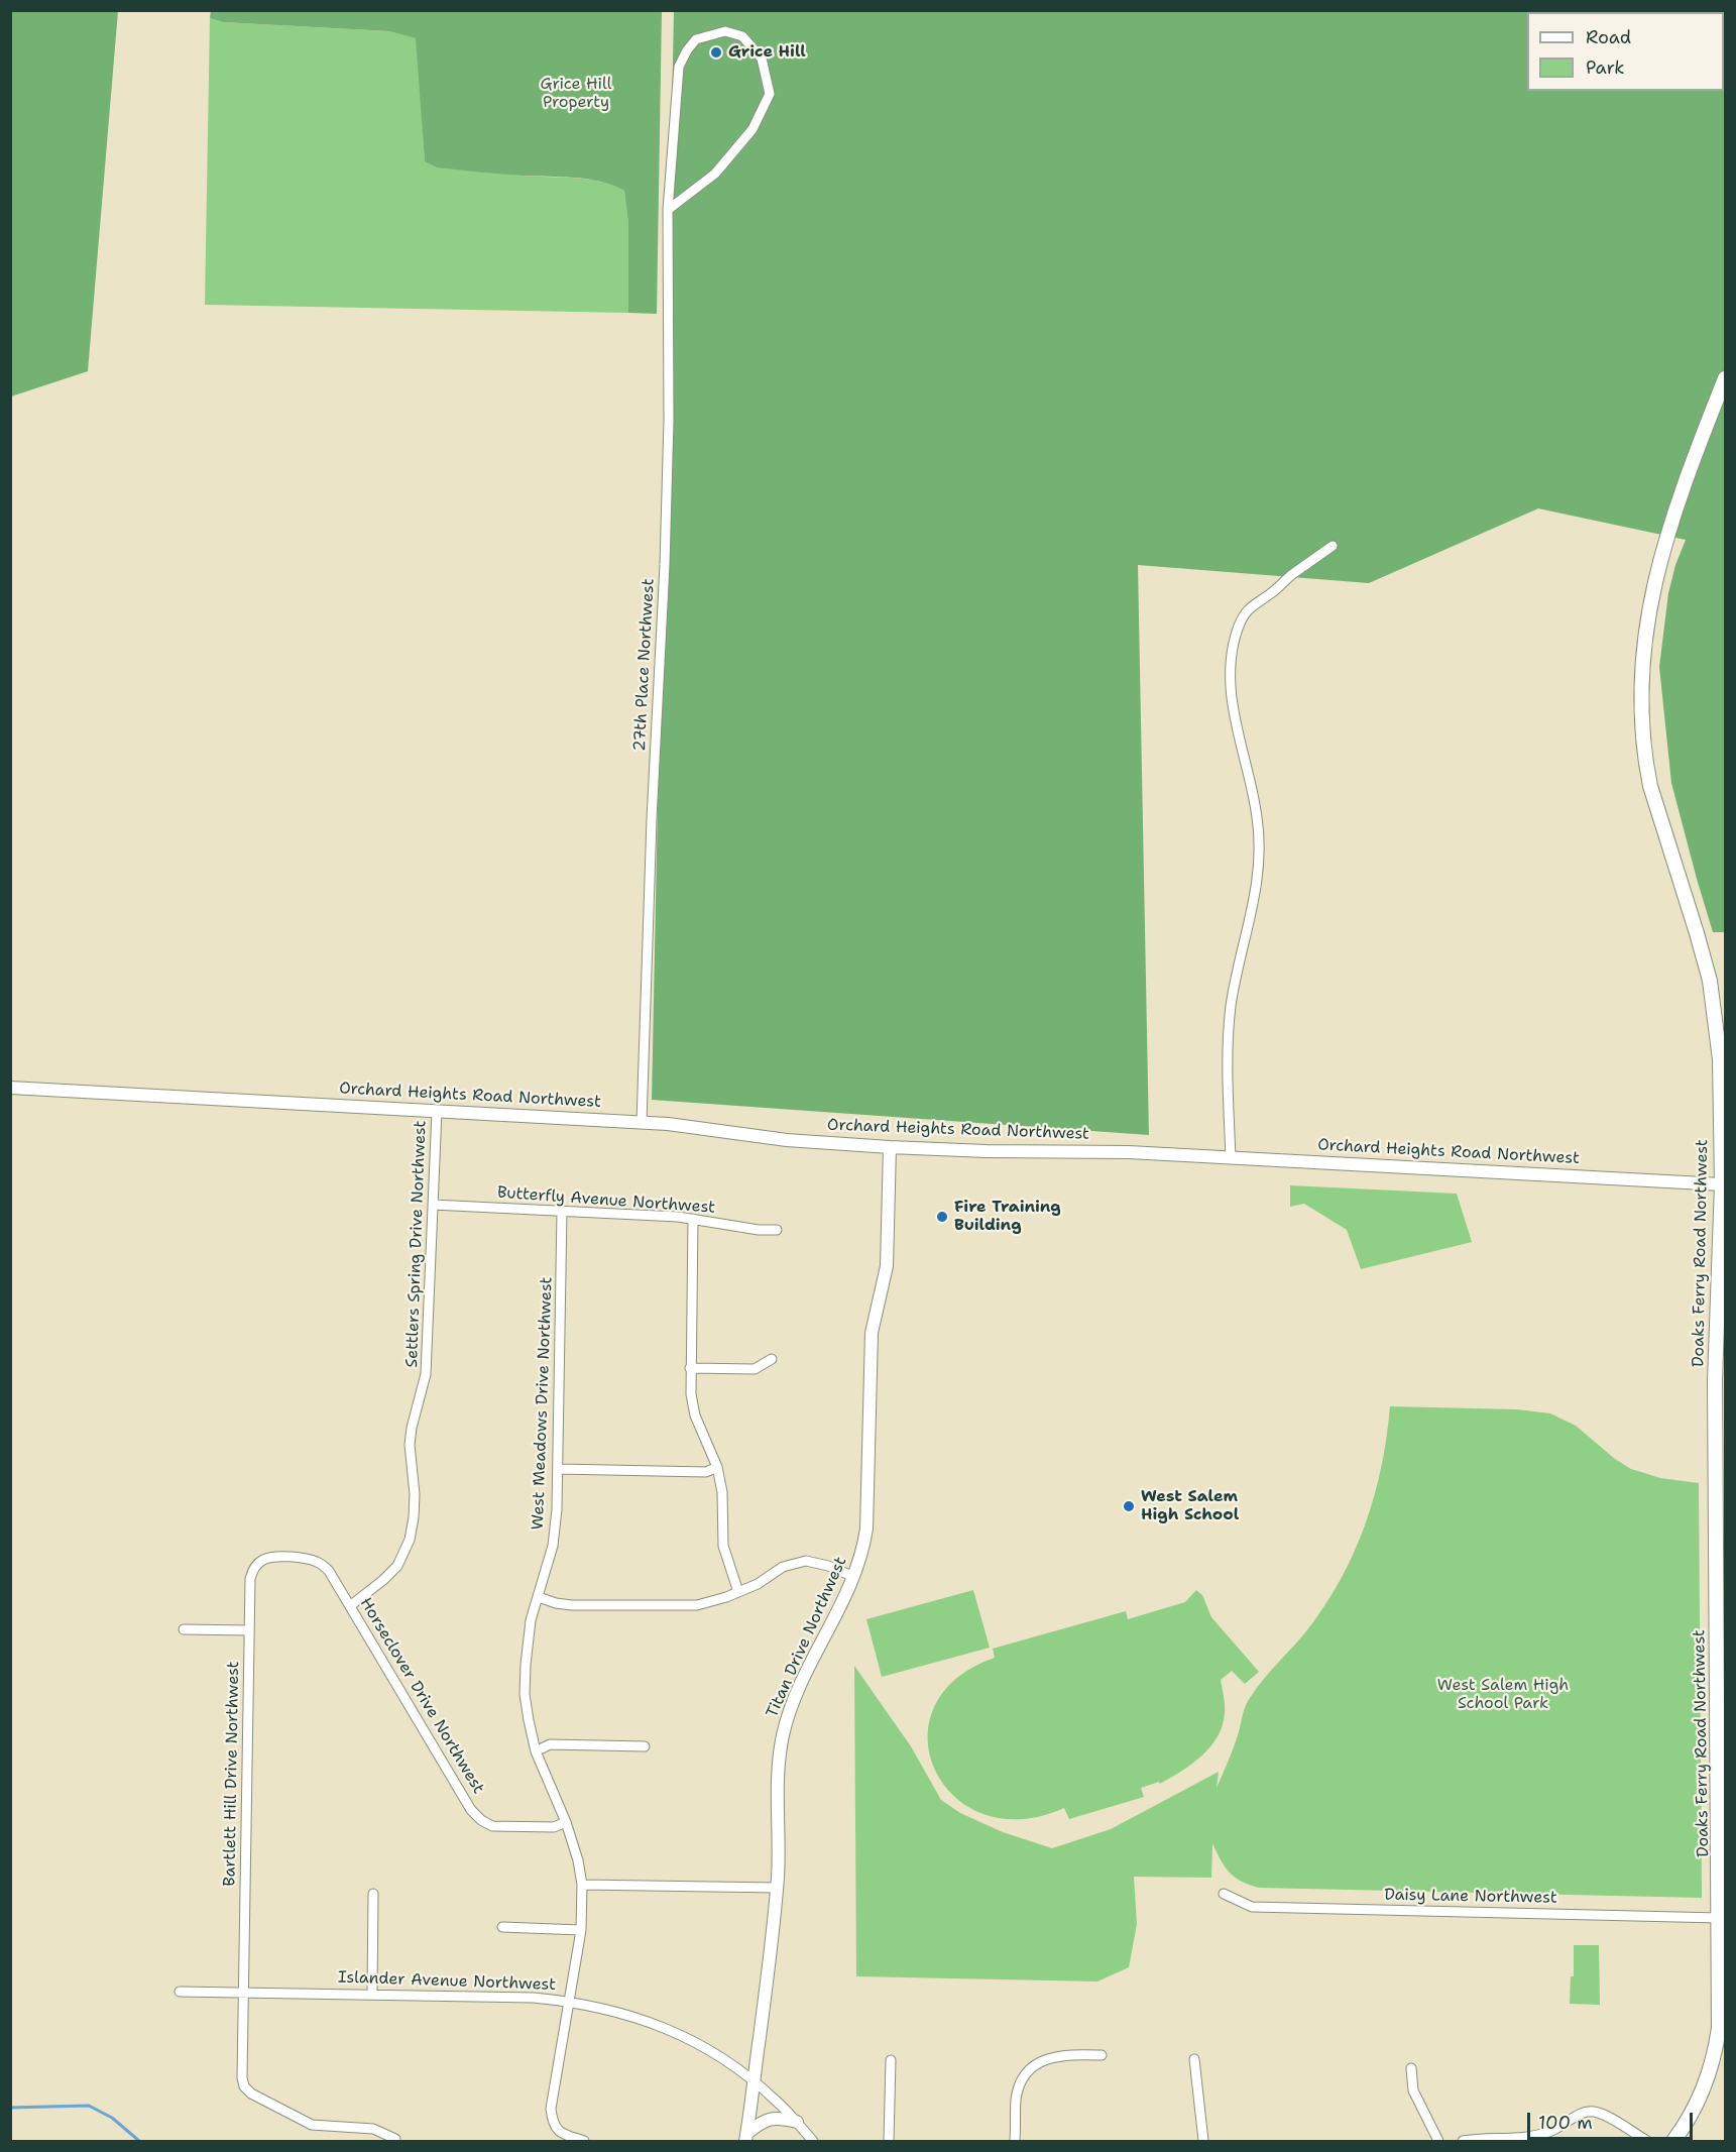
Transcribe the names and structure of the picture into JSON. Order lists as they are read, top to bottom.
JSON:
{
  "streets": {
    "main road": ["Doaks Ferry Road Northwest"],
    "street": [
      "27th Place Northwest",
      "Orchard Heights Road Northwest",
      "Butterfly Avenue Northwest",
      "Settlers Spring Drive Northwest",
      "West Meadows Drive Northwest",
      "Titan Drive Northwest",
      "Horseclover Drive Northwest",
      "Bartlett Hill Drive Northwest",
      "Daisy Lane Northwest",
      "Islander Avenue Northwest"
    ]
  },
  "crossings": [
    ["27th Place Northwest", "Orchard Heights Road Northwest"],
    ["Orchard Heights Road Northwest", "Settlers Spring Drive Northwest"],
    ["Orchard Heights Road Northwest", "Doaks Ferry Road Northwest"],
    ["Orchard Heights Road Northwest", "Titan Drive Northwest"],
    ["Butterfly Avenue Northwest", "Settlers Spring Drive Northwest"],
    ["Butterfly Avenue Northwest", "West Meadows Drive Northwest"],
    ["Settlers Spring Drive Northwest", "Horseclover Drive Northwest"],
    ["Doaks Ferry Road Northwest", "Daisy Lane Northwest"],
    ["West Meadows Drive Northwest", "Horseclover Drive Northwest"],
    ["West Meadows Drive Northwest", "Islander Avenue Northwest"],
    ["Titan Drive Northwest", "Islander Avenue Northwest"],
    ["Horseclover Drive Northwest", "Bartlett Hill Drive Northwest"],
    ["Bartlett Hill Drive Northwest", "Islander Avenue Northwest"]
  ],
  "parks": ["Grice Hill Property", "West Salem High School Park"],
  "places": ["Grice Hill", "Fire Training Building", "West Salem High School"],
  "legend": ["Road", "Park"],
  "scale_bar": "100 m"
}
